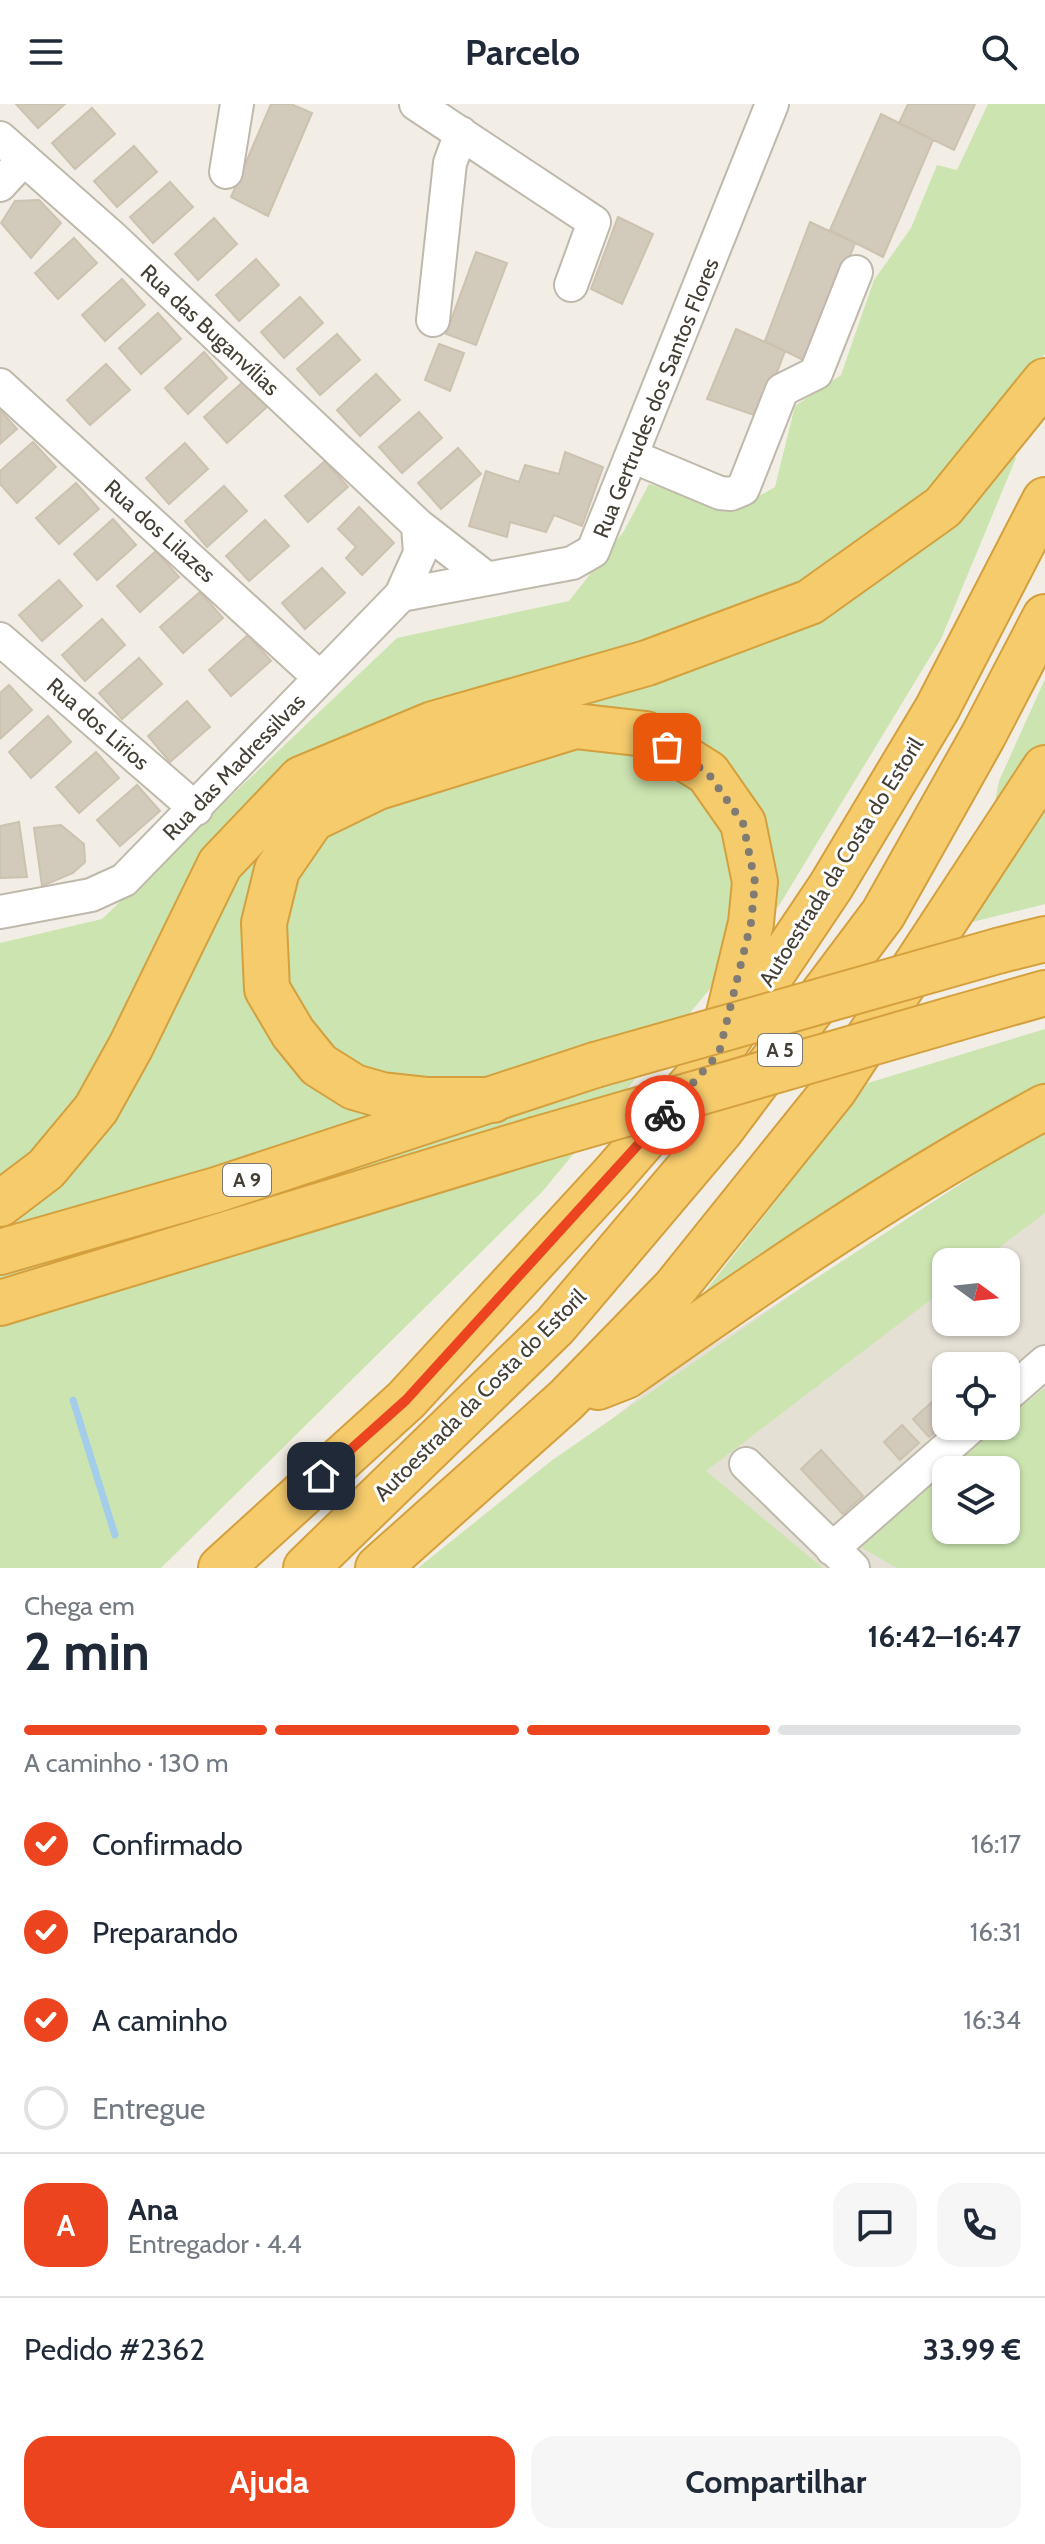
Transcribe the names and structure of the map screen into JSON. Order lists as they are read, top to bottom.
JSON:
{
  "streets": {
    "highway": ["Autoestrada da Costa do Estoril", "A 5", "A 9"],
    "street": [
      "Rua das Buganvílias",
      "Rua Gertrudes dos Santos Flores",
      "Rua dos Lilazes",
      "Rua dos Lírios",
      "Rua das Madressilvas"
    ]
  },
  "crossings": [
    ["Rua das Buganvílias", "Rua Gertrudes dos Santos Flores"],
    ["Rua das Buganvílias", "Rua das Madressilvas"],
    ["Rua Gertrudes dos Santos Flores", "Rua das Madressilvas"],
    ["Rua dos Lilazes", "Rua das Madressilvas"],
    ["Rua dos Lírios", "Rua das Madressilvas"]
  ],
  "north": "right",
  "page": {
    "header": "Parcelo",
    "heading": ["2 min", "Chega em", "16:42–16:47"],
    "panel": [
      "Ana",
      "Entregador · 4.4",
      "Pedido #2362",
      "33.99 €"
    ],
    "bar": "A caminho · 130 m",
    "list": [
      ["Confirmado", "16:17"],
      ["Preparando", "16:31"],
      ["A caminho", "16:34"],
      "Entregue"
    ],
    "round": "A",
    "buttons": ["Ajuda", "Compartilhar"]
  }
}
